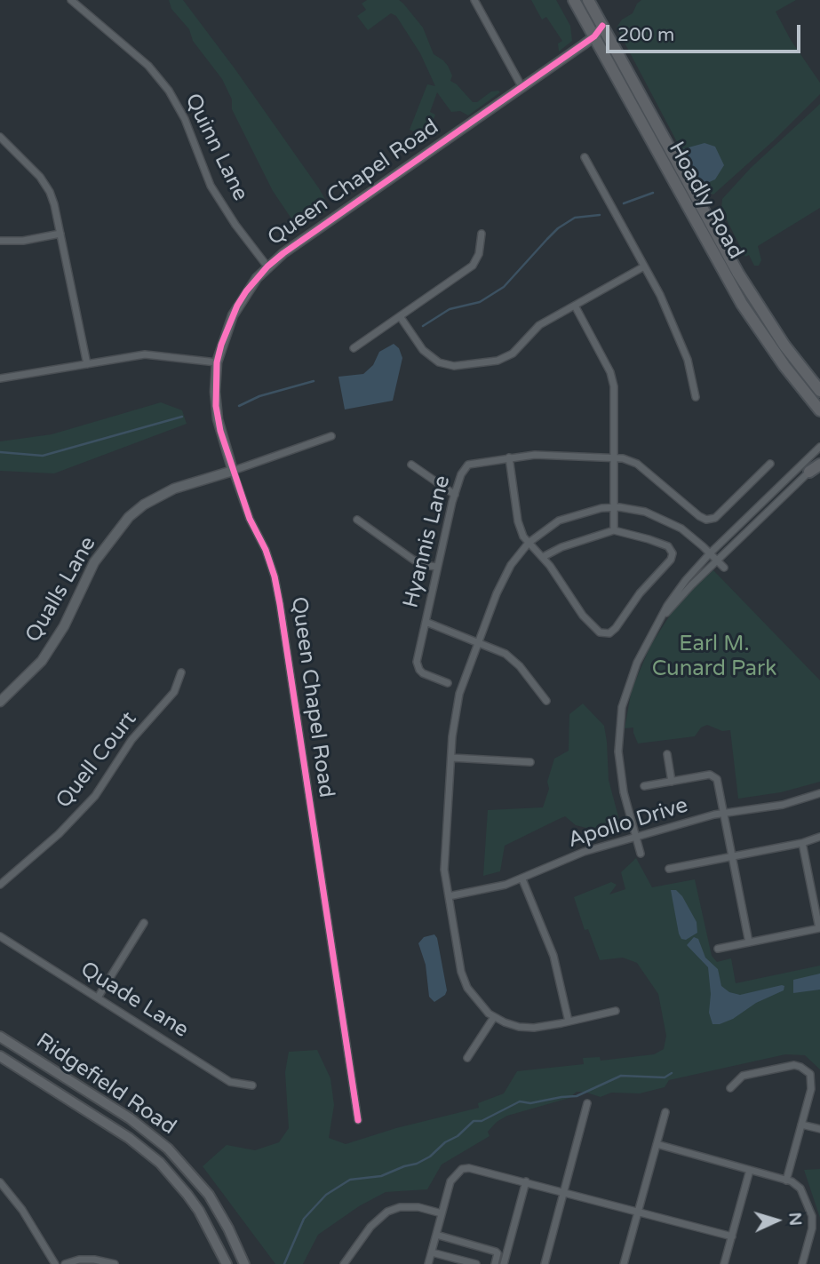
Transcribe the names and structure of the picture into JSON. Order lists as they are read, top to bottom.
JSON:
{
  "streets": {
    "main road": ["Hoadly Road", "Ridgefield Road"],
    "street": [
      "Quinn Lane",
      "Queen Chapel Road",
      "Hyannis Lane",
      "Qualls Lane",
      "Quell Court",
      "Apollo Drive",
      "Quade Lane"
    ]
  },
  "crossings": [
    ["Quinn Lane", "Queen Chapel Road"],
    ["Queen Chapel Road", "Hoadly Road"],
    ["Queen Chapel Road", "Qualls Lane"]
  ],
  "parks": ["Earl M. Cunard Park"],
  "scale_bar": "200 m",
  "north": "right"
}
